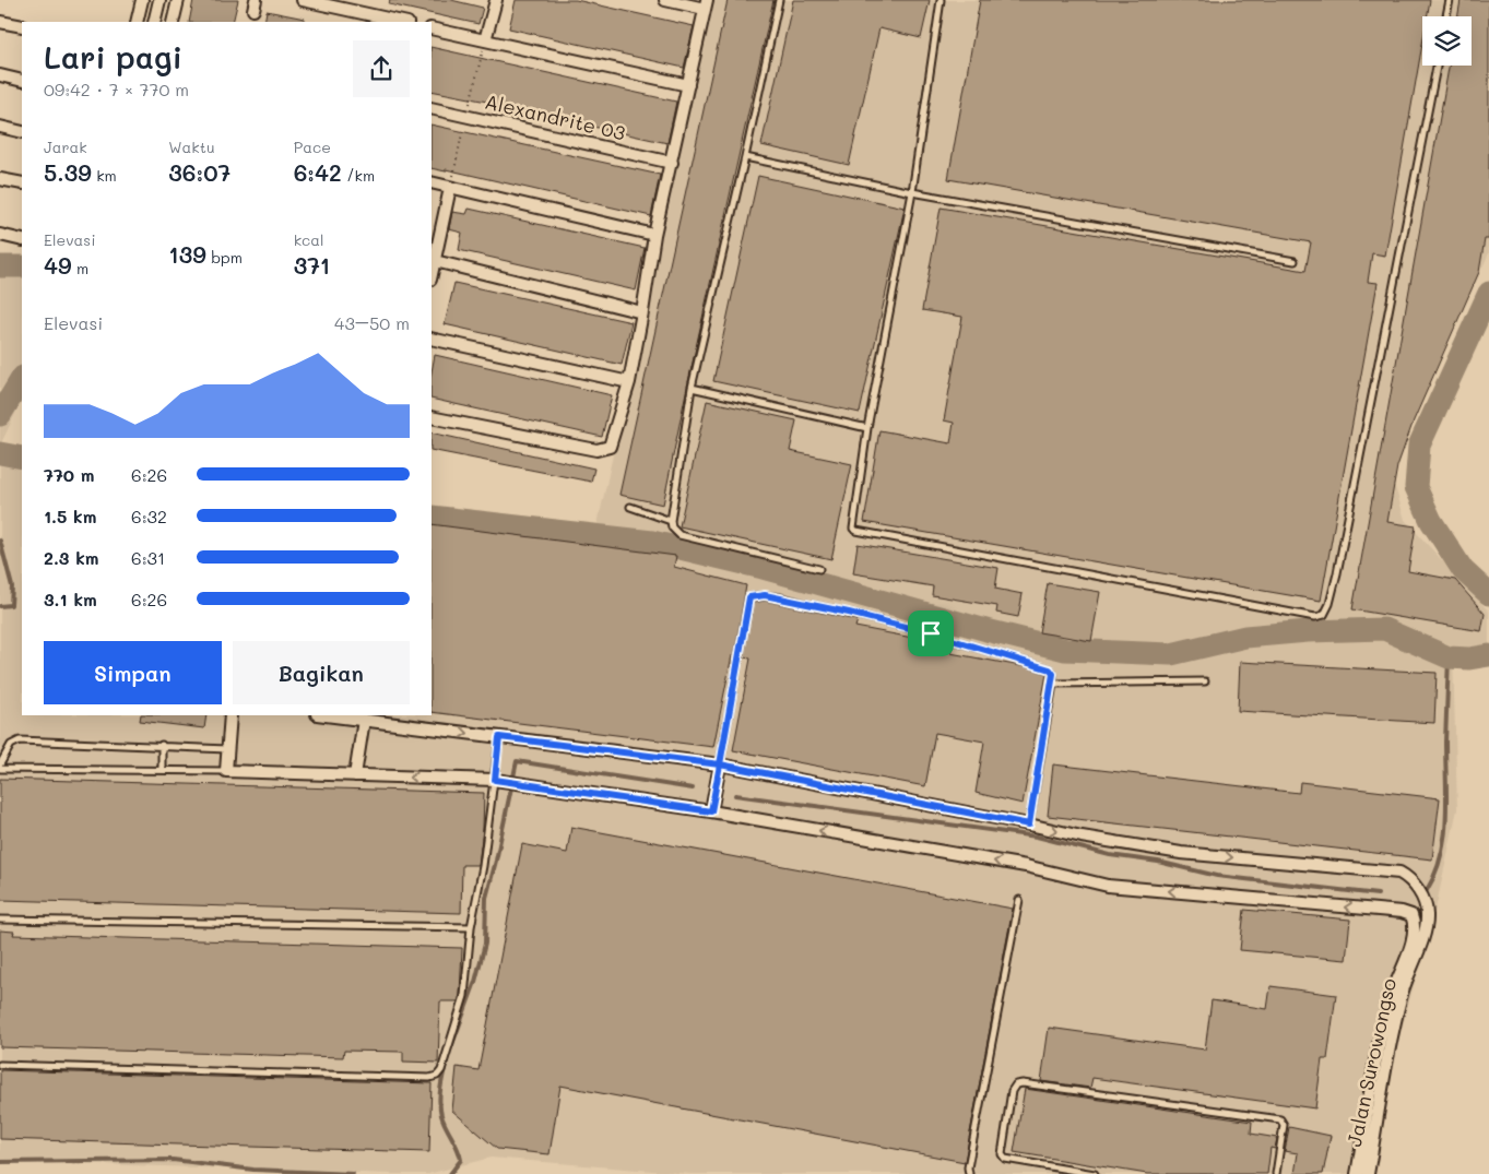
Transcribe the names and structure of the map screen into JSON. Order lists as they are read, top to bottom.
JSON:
{
  "streets": {
    "street": ["Alexandrite 03", "Jalan Surowongso"]
  },
  "page": {
    "heading": ["Lari pagi", "09:42 · 7 × 770 m"],
    "stats": [
      ["Jarak", "5.39 km"],
      ["Waktu", "36:07"],
      ["Pace", "6:42 /km"],
      ["Elevasi", "49 m"],
      ["139 bpm"],
      ["kcal", "371"]
    ],
    "chart": ["Elevasi", "43–50 m"],
    "list": [
      {
        "name": "770 m",
        "note": "6:26"
      },
      {
        "name": "1.5 km",
        "note": "6:32"
      },
      {
        "name": "2.3 km",
        "note": "6:31"
      },
      {
        "name": "3.1 km",
        "note": "6:26"
      }
    ],
    "buttons": ["Simpan", "Bagikan"]
  }
}
